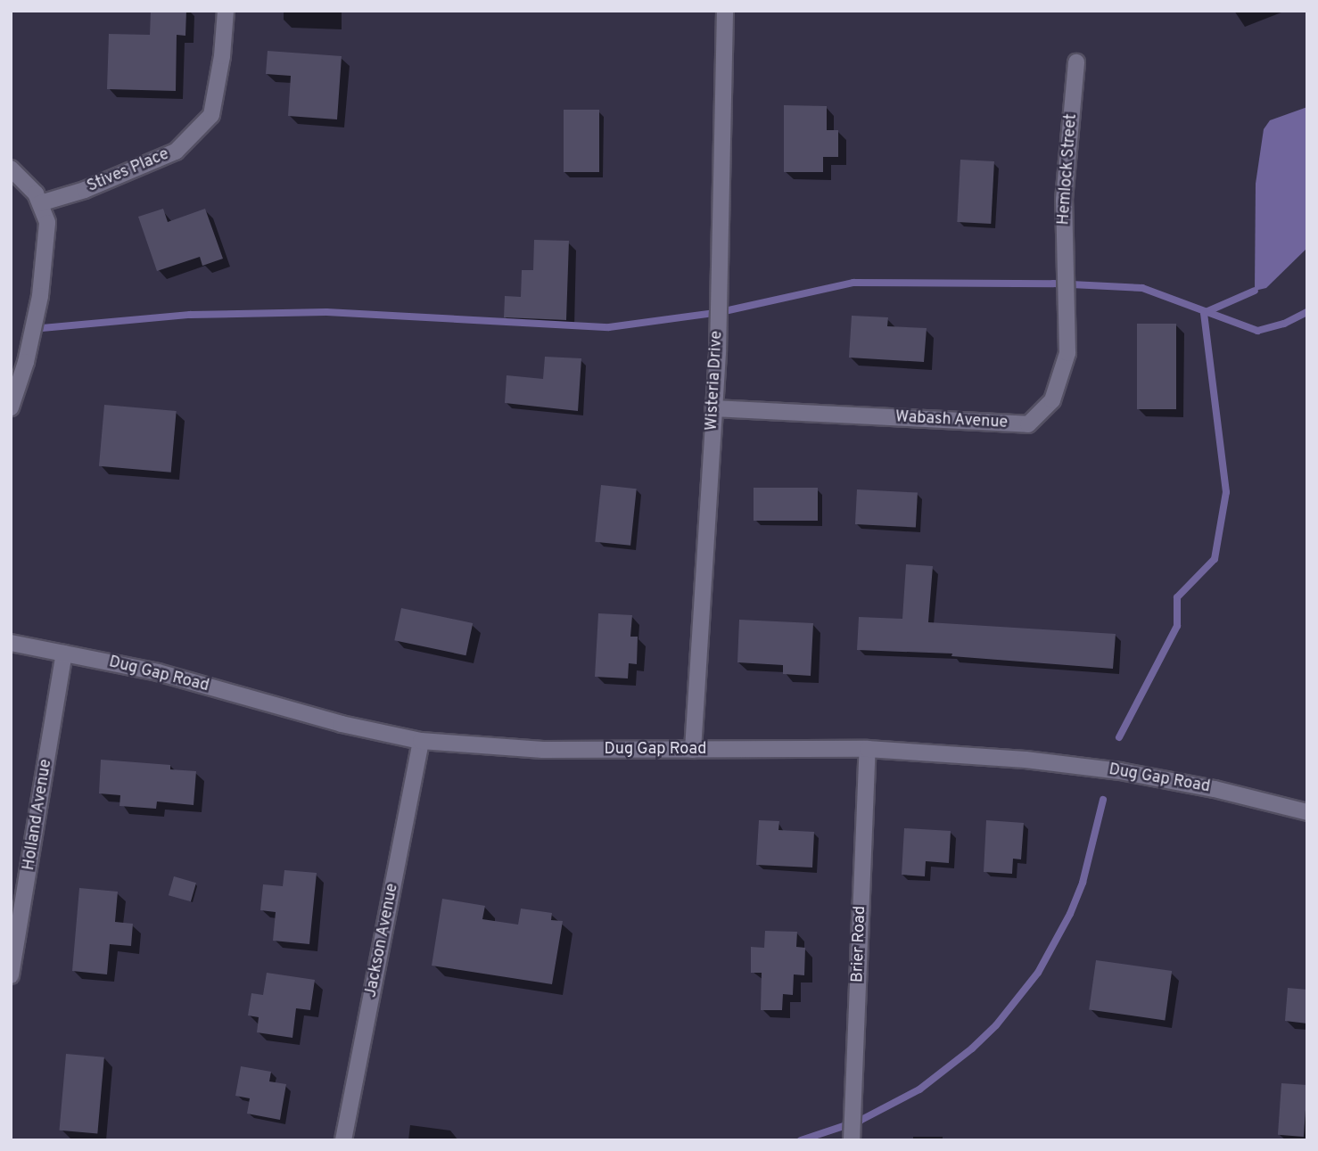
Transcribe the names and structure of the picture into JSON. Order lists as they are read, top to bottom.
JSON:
{
  "streets": {
    "street": [
      "Hemlock Street",
      "Stives Place",
      "Wisteria Drive",
      "Wabash Avenue",
      "Dug Gap Road",
      "Holland Avenue",
      "Jackson Avenue",
      "Brier Road"
    ]
  },
  "crossings": [
    ["Hemlock Street", "Wabash Avenue"],
    ["Wisteria Drive", "Wabash Avenue"],
    ["Wisteria Drive", "Dug Gap Road"],
    ["Dug Gap Road", "Holland Avenue"],
    ["Dug Gap Road", "Jackson Avenue"],
    ["Dug Gap Road", "Brier Road"]
  ]
}
